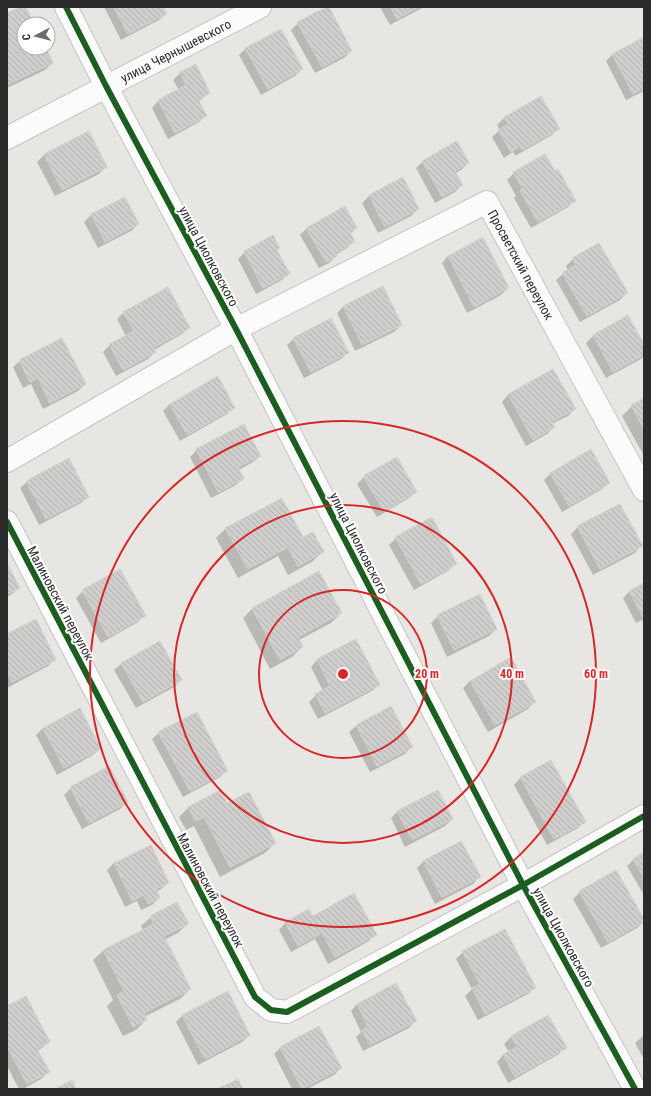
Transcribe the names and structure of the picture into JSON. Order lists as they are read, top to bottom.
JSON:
{
  "streets": {
    "street": [
      "улица Чернышевского",
      "улица Циолковского",
      "Просветский переулок",
      "Малиновский переулок"
    ]
  },
  "crossings": [
    ["улица Чернышевского", "улица Циолковского"],
    ["улица Циолковского", "Просветский переулок"],
    ["улица Циолковского", "Малиновский переулок"]
  ],
  "north": "left",
  "rings": ["20 m", "40 m", "60 m"]
}
